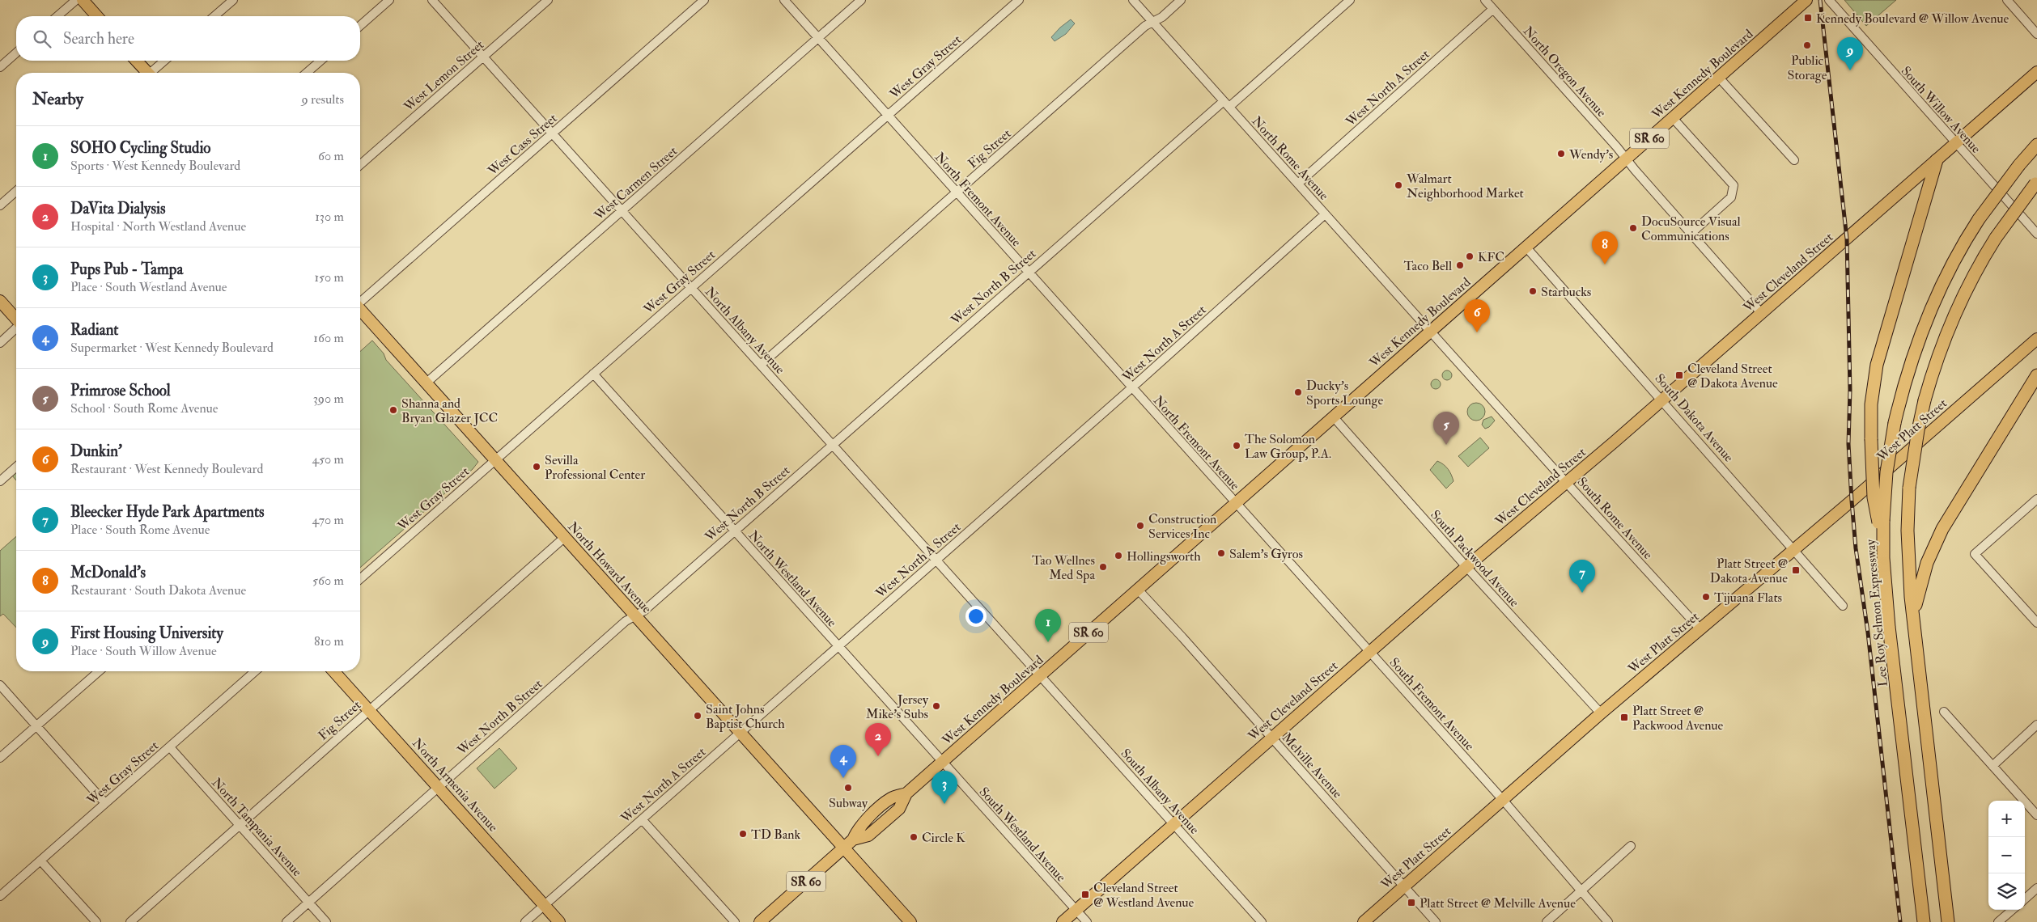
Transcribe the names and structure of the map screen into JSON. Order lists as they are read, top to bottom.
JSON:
{
  "streets": {
    "highway": ["Lee Roy Selmon Expressway"],
    "main road": [
      "West Kennedy Boulevard",
      "SR 60",
      "West Cleveland Street",
      "West Platt Street",
      "North Howard Avenue",
      "North Armenia Avenue"
    ],
    "street": [
      "West Gray Street",
      "North Oregon Avenue",
      "West Lemon Street",
      "West North A Street",
      "South Willow Avenue",
      "West Cass Street",
      "Fig Street",
      "North Rome Avenue",
      "West Carmen Street",
      "North Fremont Avenue",
      "West North B Street",
      "North Albany Avenue",
      "South Dakota Avenue",
      "South Rome Avenue",
      "South Packwood Avenue",
      "North Westland Avenue",
      "South Fremont Avenue",
      "Melville Avenue",
      "South Albany Avenue",
      "North Tampania Avenue",
      "South Westland Avenue"
    ]
  },
  "crossings": [
    ["West Gray Street", "North Fremont Avenue"],
    ["West Gray Street", "North Albany Avenue"],
    ["West Gray Street", "North Howard Avenue"],
    ["West Gray Street", "North Westland Avenue"],
    ["West Gray Street", "North Tampania Avenue"],
    ["North Oregon Avenue", "West Kennedy Boulevard"],
    ["North Oregon Avenue", "West North A Street"],
    ["North Oregon Avenue", "West Cleveland Street"],
    ["West Kennedy Boulevard", "North Rome Avenue"],
    ["West Kennedy Boulevard", "North Fremont Avenue"],
    ["West Kennedy Boulevard", "North Albany Avenue"],
    ["West Kennedy Boulevard", "South Dakota Avenue"],
    ["West Kennedy Boulevard", "South Rome Avenue"],
    ["West Kennedy Boulevard", "South Packwood Avenue"],
    ["West Kennedy Boulevard", "North Howard Avenue"],
    ["West Kennedy Boulevard", "North Westland Avenue"],
    ["West Kennedy Boulevard", "South Fremont Avenue"],
    ["West Kennedy Boulevard", "Melville Avenue"],
    ["West Kennedy Boulevard", "South Albany Avenue"],
    ["West Kennedy Boulevard", "South Westland Avenue"],
    ["West Lemon Street", "North Albany Avenue"],
    ["West North A Street", "North Rome Avenue"],
    ["West North A Street", "North Fremont Avenue"],
    ["West North A Street", "North Albany Avenue"],
    ["West North A Street", "North Howard Avenue"],
    ["West North A Street", "North Westland Avenue"],
    ["West North A Street", "North Armenia Avenue"],
    ["South Willow Avenue", "West Cleveland Street"],
    ["West Cass Street", "North Albany Avenue"],
    ["Fig Street", "North Rome Avenue"],
    ["Fig Street", "North Fremont Avenue"],
    ["Fig Street", "North Albany Avenue"],
    ["Fig Street", "North Howard Avenue"],
    ["Fig Street", "North Armenia Avenue"],
    ["Fig Street", "North Tampania Avenue"],
    ["North Rome Avenue", "West North B Street"],
    ["North Rome Avenue", "South Rome Avenue"],
    ["West Carmen Street", "North Fremont Avenue"],
    ["West Carmen Street", "North Albany Avenue"],
    ["West Carmen Street", "North Howard Avenue"],
    ["North Fremont Avenue", "West North B Street"],
    ["North Fremont Avenue", "South Fremont Avenue"],
    ["West Cleveland Street", "South Dakota Avenue"],
    ["West Cleveland Street", "South Rome Avenue"],
    ["West Cleveland Street", "South Packwood Avenue"],
    ["West Cleveland Street", "South Fremont Avenue"],
    ["West Cleveland Street", "Melville Avenue"],
    ["West Cleveland Street", "South Albany Avenue"],
    ["West Cleveland Street", "South Westland Avenue"],
    ["West North B Street", "North Albany Avenue"],
    ["West North B Street", "North Howard Avenue"],
    ["West North B Street", "North Westland Avenue"],
    ["West North B Street", "North Armenia Avenue"],
    ["West North B Street", "North Tampania Avenue"],
    ["North Albany Avenue", "South Albany Avenue"],
    ["South Dakota Avenue", "West Platt Street"],
    ["West Platt Street", "South Rome Avenue"],
    ["West Platt Street", "South Packwood Avenue"],
    ["West Platt Street", "South Fremont Avenue"],
    ["West Platt Street", "Melville Avenue"],
    ["North Westland Avenue", "South Westland Avenue"]
  ],
  "places": {
    "transit": [
      "Kennedy Boulevard @ Willow Avenue",
      "Cleveland Street @ Dakota Avenue",
      "Platt Street @ Dakota Avenue",
      "Platt Street @ Packwood Avenue",
      "Cleveland Street @ Westland Avenue",
      "Platt Street @ Melville Avenue"
    ],
    "other": [
      "Public Storage",
      "Wendy's",
      "Walmart Neighborhood Market",
      "DocuSource Visual Communications",
      "KFC",
      "Taco Bell",
      "Starbucks",
      "Ducky's Sports Lounge",
      "Shanna and Bryan Glazer JCC",
      "The Solomon Law Group, P.A.",
      "Sevilla Professional Center",
      "Construction Services Inc",
      "Salem's Gyros",
      "Hollingsworth",
      "Tao Wellnes Med Spa",
      "Tijuana Flats",
      "Jersey Mike's Subs",
      "Saint Johns Baptist Church",
      "Subway",
      "TD Bank",
      "Circle K"
    ]
  },
  "page": {
    "search": "Search here",
    "pins": [
      "9",
      "8",
      "6",
      "5",
      "7",
      "1",
      "2",
      "4",
      "3"
    ],
    "heading": ["Nearby", "9 results"],
    "list": [
      {
        "mark": "1",
        "name": "SOHO Cycling Studio",
        "note": "Sports · West Kennedy Boulevard",
        "value": "60 m"
      },
      {
        "mark": "2",
        "name": "DaVita Dialysis",
        "note": "Hospital · North Westland Avenue",
        "value": "130 m"
      },
      {
        "mark": "3",
        "name": "Pups Pub - Tampa",
        "note": "Place · South Westland Avenue",
        "value": "150 m"
      },
      {
        "mark": "4",
        "name": "Radiant",
        "note": "Supermarket · West Kennedy Boulevard",
        "value": "160 m"
      },
      {
        "mark": "5",
        "name": "Primrose School",
        "note": "School · South Rome Avenue",
        "value": "390 m"
      },
      {
        "mark": "6",
        "name": "Dunkin'",
        "note": "Restaurant · West Kennedy Boulevard",
        "value": "450 m"
      },
      {
        "mark": "7",
        "name": "Bleecker Hyde Park Apartments",
        "note": "Place · South Rome Avenue",
        "value": "470 m"
      },
      {
        "mark": "8",
        "name": "McDonald's",
        "note": "Restaurant · South Dakota Avenue",
        "value": "560 m"
      },
      {
        "mark": "9",
        "name": "First Housing University",
        "note": "Place · South Willow Avenue",
        "value": "810 m"
      }
    ],
    "map_buttons": ["+", "−"]
  }
}
